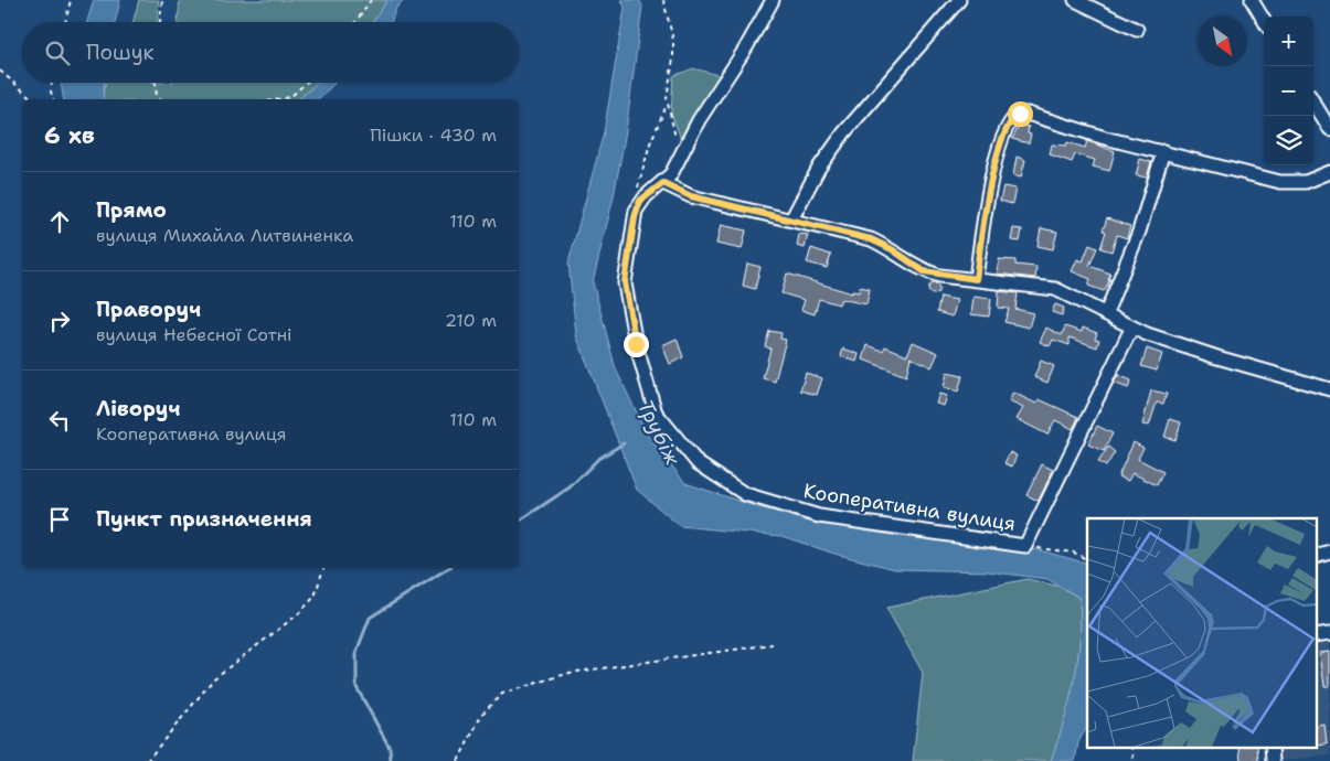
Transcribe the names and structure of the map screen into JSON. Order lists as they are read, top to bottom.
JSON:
{
  "streets": {
    "street": ["Кооперативна вулиця"]
  },
  "water": ["Трубіж"],
  "north": "bottom right",
  "page": {
    "map_buttons": ["+", "−"],
    "search": "Пошук",
    "heading": ["6 хв", "Пішки · 430 m"],
    "list": [
      ["Прямо", "вулиця Михайла Литвиненка", "110 m"],
      ["Праворуч", "вулиця Небесної Сотні", "210 m"],
      ["Ліворуч", "Кооперативна вулиця", "110 m"],
      "Пункт призначення"
    ]
  }
}
